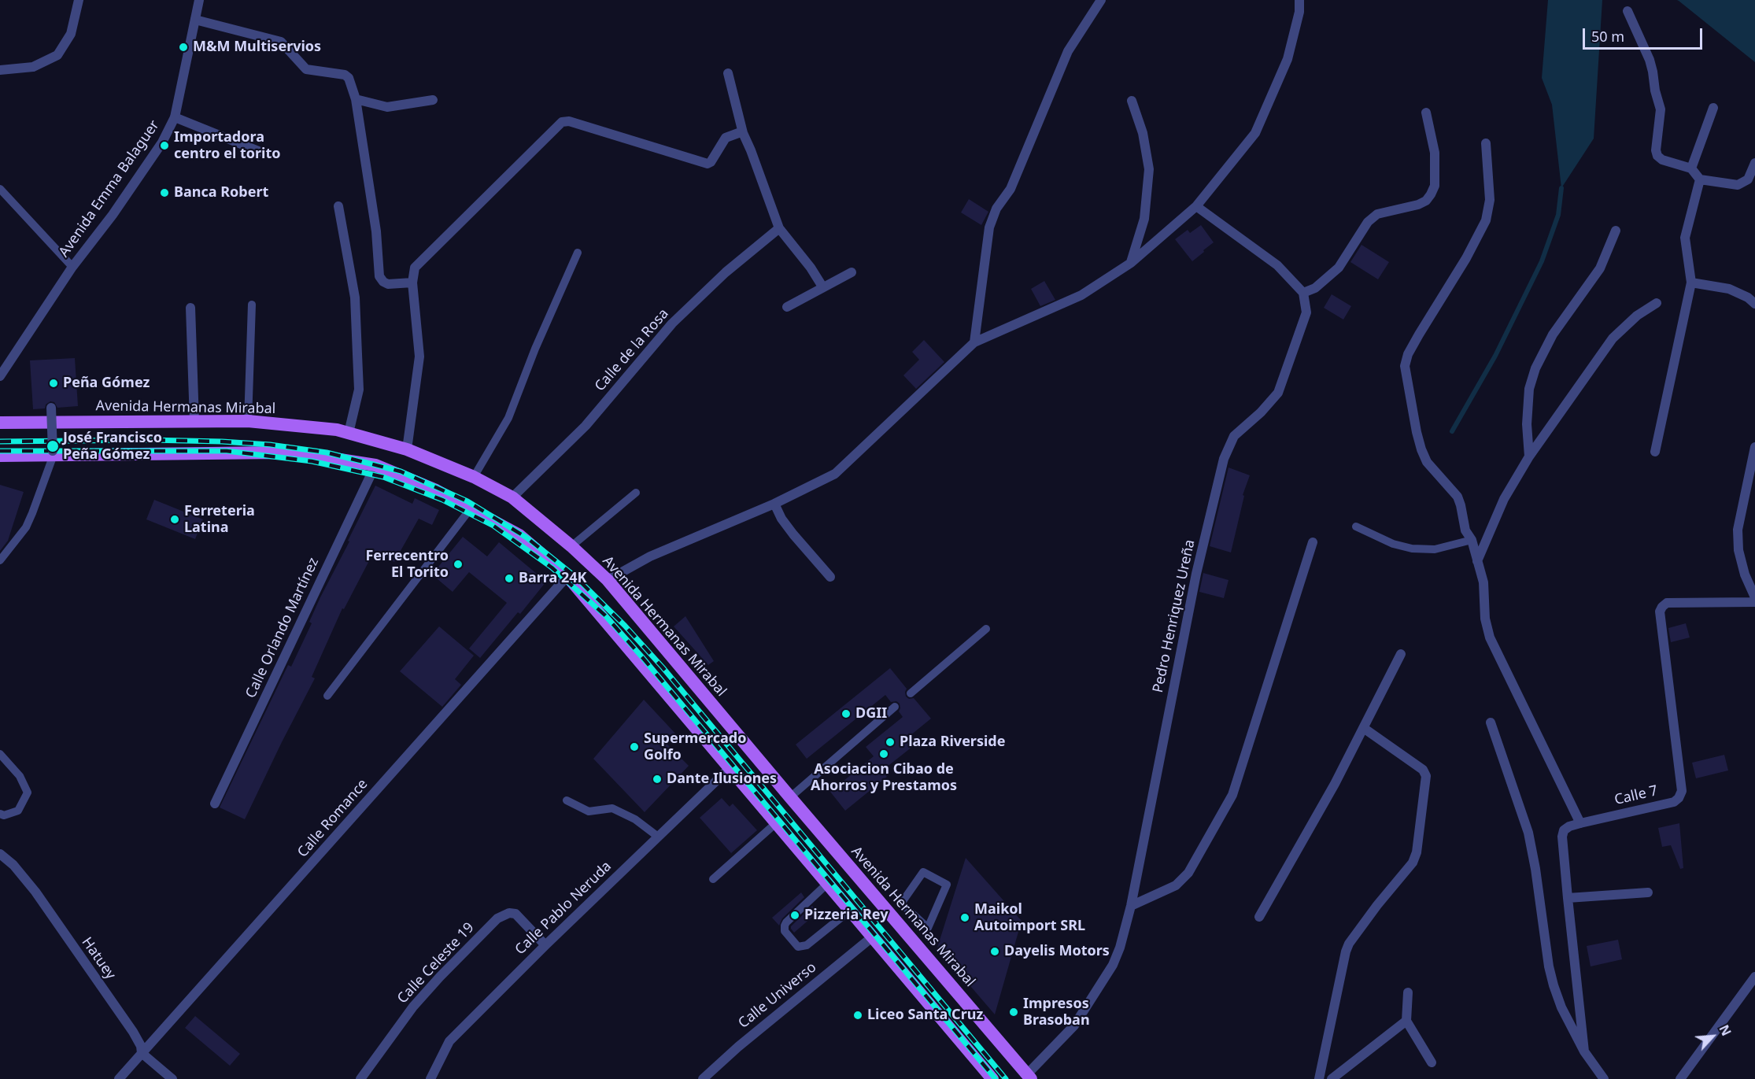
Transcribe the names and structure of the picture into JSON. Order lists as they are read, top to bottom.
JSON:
{
  "streets": {
    "main road": ["Avenida Hermanas Mirabal"],
    "street": [
      "Avenida Emma Balaguer",
      "Calle de la Rosa",
      "Pedro Henriquez Ureña",
      "Calle Orlando Martínez",
      "Calle 7",
      "Calle Romance",
      "Calle Pablo Neruda",
      "Hatuey",
      "Calle Celeste 19",
      "Calle Universo"
    ]
  },
  "crossings": [
    ["Calle de la Rosa", "Avenida Hermanas Mirabal"],
    ["Avenida Hermanas Mirabal", "Pedro Henriquez Ureña"],
    ["Calle Romance", "Hatuey"],
    ["Calle Pablo Neruda", "Calle Celeste 19"]
  ],
  "places": [
    "M&M Multiservios",
    "Importadora centro el torito",
    "Banca Robert",
    "Peña Gómez",
    "José Francisco Peña Gómez",
    "Ferreteria Latina",
    "Ferrecentro El Torito",
    "Barra 24K",
    "DGII",
    "Plaza Riverside",
    "Supermercado Golfo",
    "Asociacion Cibao de Ahorros y Prestamos",
    "Dante Ilusiones",
    "Pizzeria Rey",
    "Maikol Autoimport SRL",
    "Dayelis Motors",
    "Impresos Brasoban",
    "Liceo Santa Cruz"
  ],
  "scale_bar": "50 m",
  "north": "top right"
}
